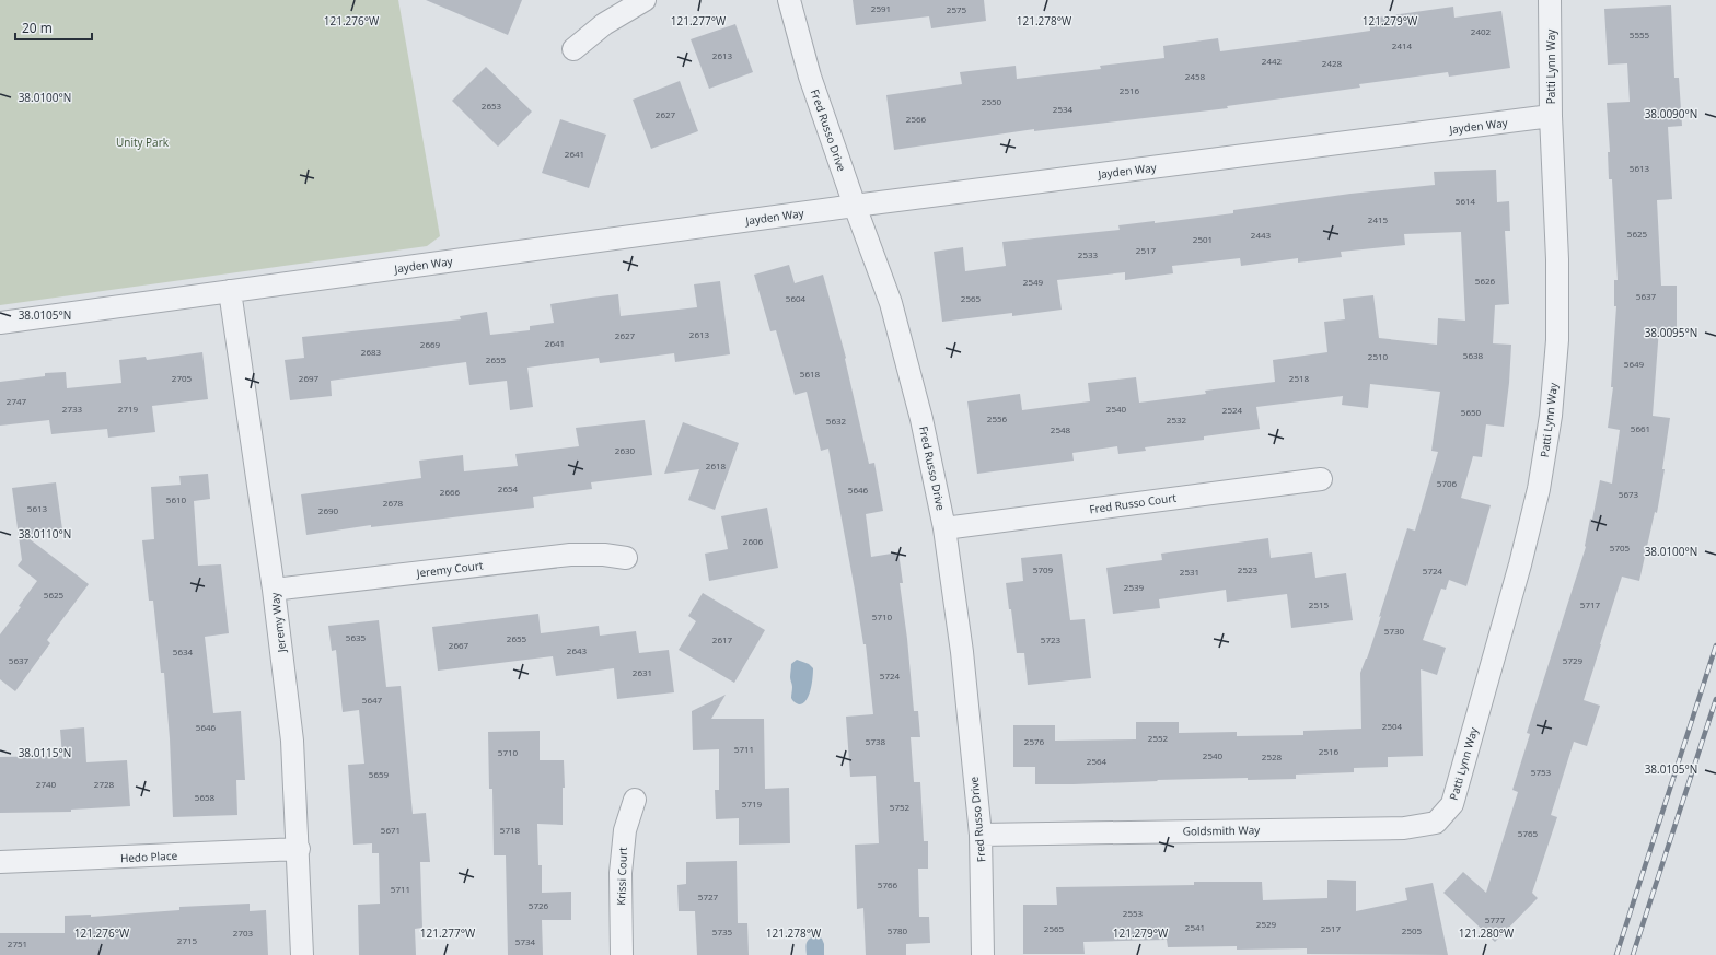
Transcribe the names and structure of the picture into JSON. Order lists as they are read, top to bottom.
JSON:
{
  "streets": {
    "street": [
      "Patti Lynn Way",
      "Jayden Way",
      "Fred Russo Drive",
      "Fred Russo Court",
      "Jeremy Court",
      "Jeremy Way",
      "Goldsmith Way",
      "Hedo Place",
      "Krissi Court"
    ]
  },
  "crossings": [
    ["Patti Lynn Way", "Jayden Way"],
    ["Patti Lynn Way", "Goldsmith Way"],
    ["Jayden Way", "Fred Russo Drive"],
    ["Jayden Way", "Jeremy Way"],
    ["Fred Russo Drive", "Fred Russo Court"],
    ["Fred Russo Drive", "Goldsmith Way"],
    ["Jeremy Court", "Jeremy Way"],
    ["Jeremy Way", "Hedo Place"]
  ],
  "parks": ["Unity Park"],
  "house_numbers": [
    "2591",
    "2575",
    "2402",
    "5555",
    "2414",
    "2613",
    "2442",
    "2428",
    "2458",
    "2516",
    "2550",
    "2653",
    "2534",
    "2627",
    "2566",
    "2641",
    "5613",
    "5614",
    "2415",
    "5625",
    "2443",
    "2501",
    "2517",
    "2533",
    "5626",
    "2549",
    "5637",
    "5604",
    "2565",
    "2613",
    "2627",
    "2641",
    "2669",
    "2683",
    "5638",
    "2510",
    "2655",
    "5649",
    "5618",
    "2705",
    "2697",
    "2518",
    "2747",
    "2733",
    "2719",
    "2540",
    "2524",
    "5650",
    "2556",
    "2532",
    "5632",
    "5661",
    "2548",
    "2630",
    "2618",
    "5706",
    "2654",
    "5646",
    "2666",
    "5673",
    "5610",
    "2678",
    "5613",
    "2690",
    "2606",
    "5705",
    "5709",
    "2523",
    "5724",
    "2531",
    "2539",
    "5625",
    "2515",
    "5717",
    "5710",
    "5730",
    "5635",
    "2655",
    "2617",
    "5723",
    "2667",
    "2643",
    "5634",
    "5637",
    "5729",
    "2631",
    "5724",
    "5647",
    "2504",
    "5646",
    "2552",
    "5738",
    "2576",
    "5711",
    "2516",
    "5710",
    "2540",
    "2528",
    "2564",
    "5753",
    "5659",
    "2740",
    "2728",
    "5658",
    "5719",
    "5752",
    "5671",
    "5718",
    "5765",
    "5766",
    "5711",
    "5727",
    "5726",
    "2553",
    "5777",
    "2529",
    "2541",
    "2565",
    "2517",
    "5780",
    "2505",
    "5735",
    "2703",
    "2715",
    "5734",
    "2751"
  ],
  "scale_bar": "20 m",
  "coordinates": [
    "121.276°W",
    "121.277°W",
    "121.278°W",
    "121.279°W",
    "38.0100°N",
    "38.0090°N",
    "38.0105°N",
    "38.0095°N",
    "38.0110°N",
    "38.0115°N",
    "121.280°W"
  ]
}
